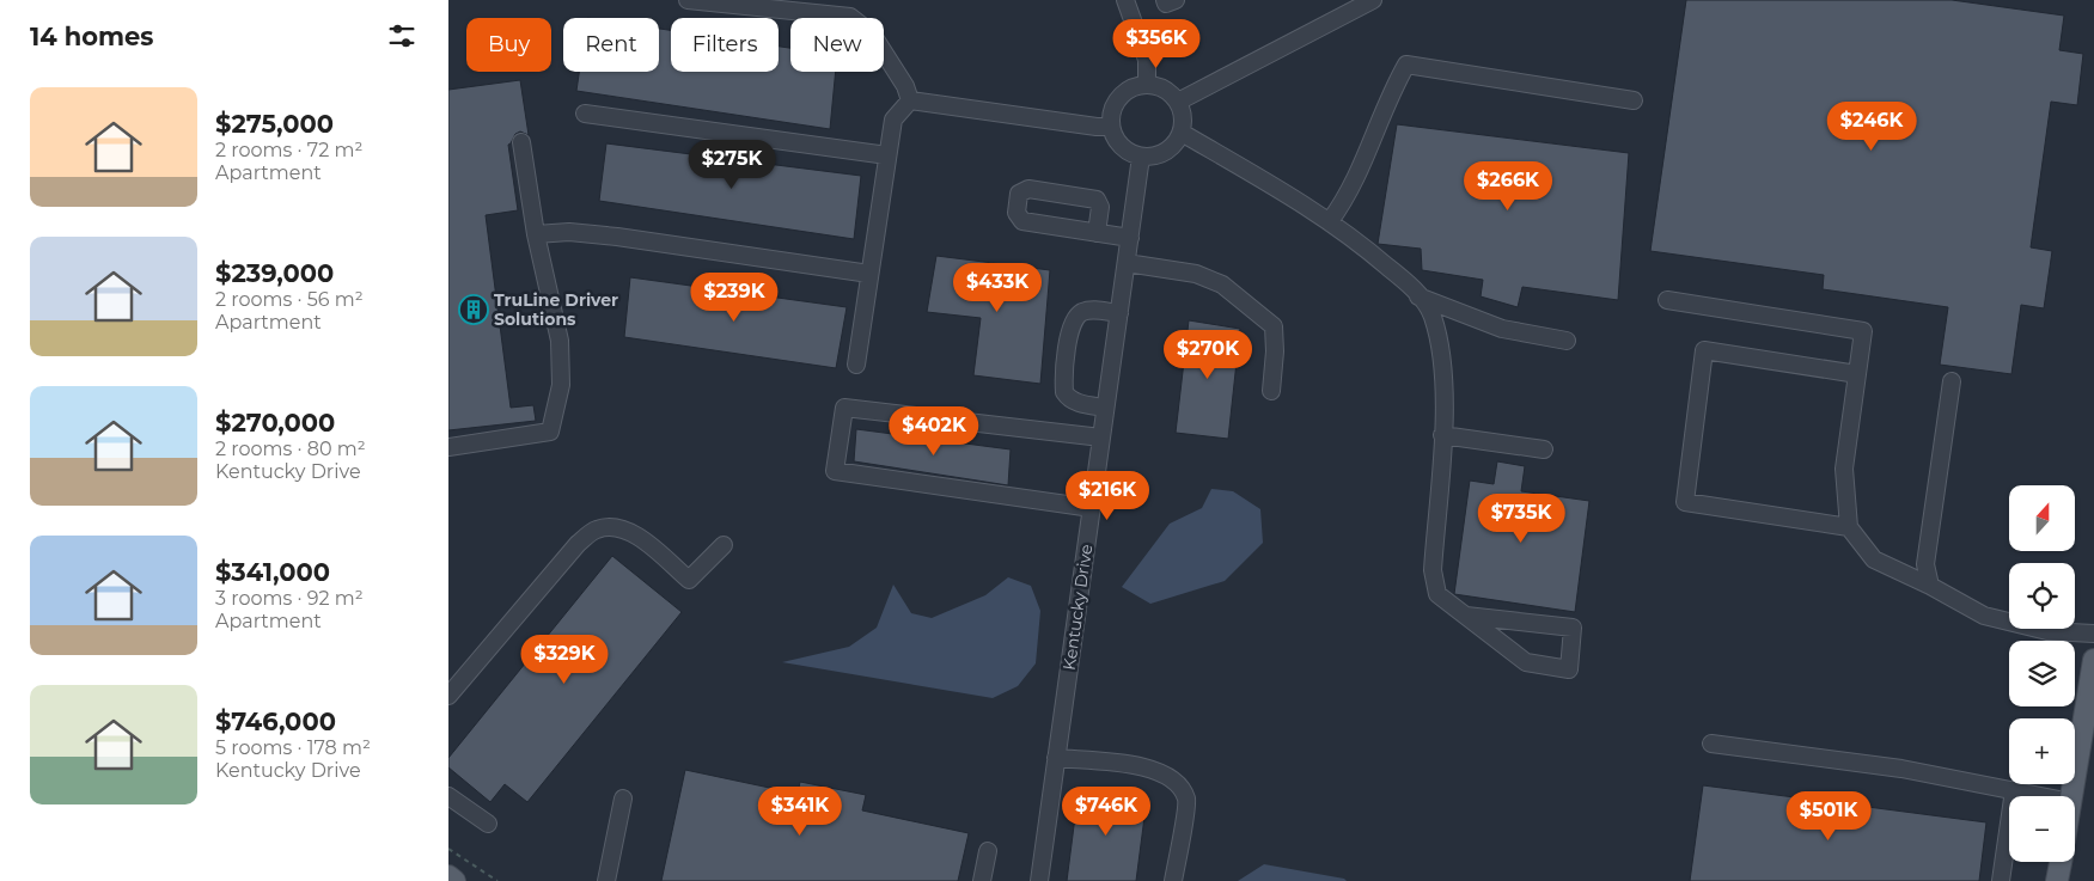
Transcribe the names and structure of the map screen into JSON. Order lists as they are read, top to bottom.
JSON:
{
  "streets": {
    "street": ["Kentucky Drive"]
  },
  "places": {
    "building": ["TruLine Driver Solutions"]
  },
  "north": "top",
  "page": {
    "heading": "14 homes",
    "chip": [
      "Buy",
      "Rent",
      "Filters",
      "New"
    ],
    "price": [
      "$356K",
      "$246K",
      "$275K",
      "$266K",
      "$433K",
      "$239K",
      "$270K",
      "$402K",
      "$216K",
      "$735K",
      "$329K",
      "$341K",
      "$746K",
      "$501K"
    ],
    "list": [
      {
        "name": "$275,000",
        "note": "2 rooms · 72 m² · Apartment"
      },
      {
        "name": "$239,000",
        "note": "2 rooms · 56 m² · Apartment"
      },
      {
        "name": "$270,000",
        "note": "2 rooms · 80 m² · Kentucky Drive"
      },
      {
        "name": "$341,000",
        "note": "3 rooms · 92 m² · Apartment"
      },
      {
        "name": "$746,000",
        "note": "5 rooms · 178 m² · Kentucky Drive"
      }
    ],
    "map_buttons": ["+", "−"]
  }
}
